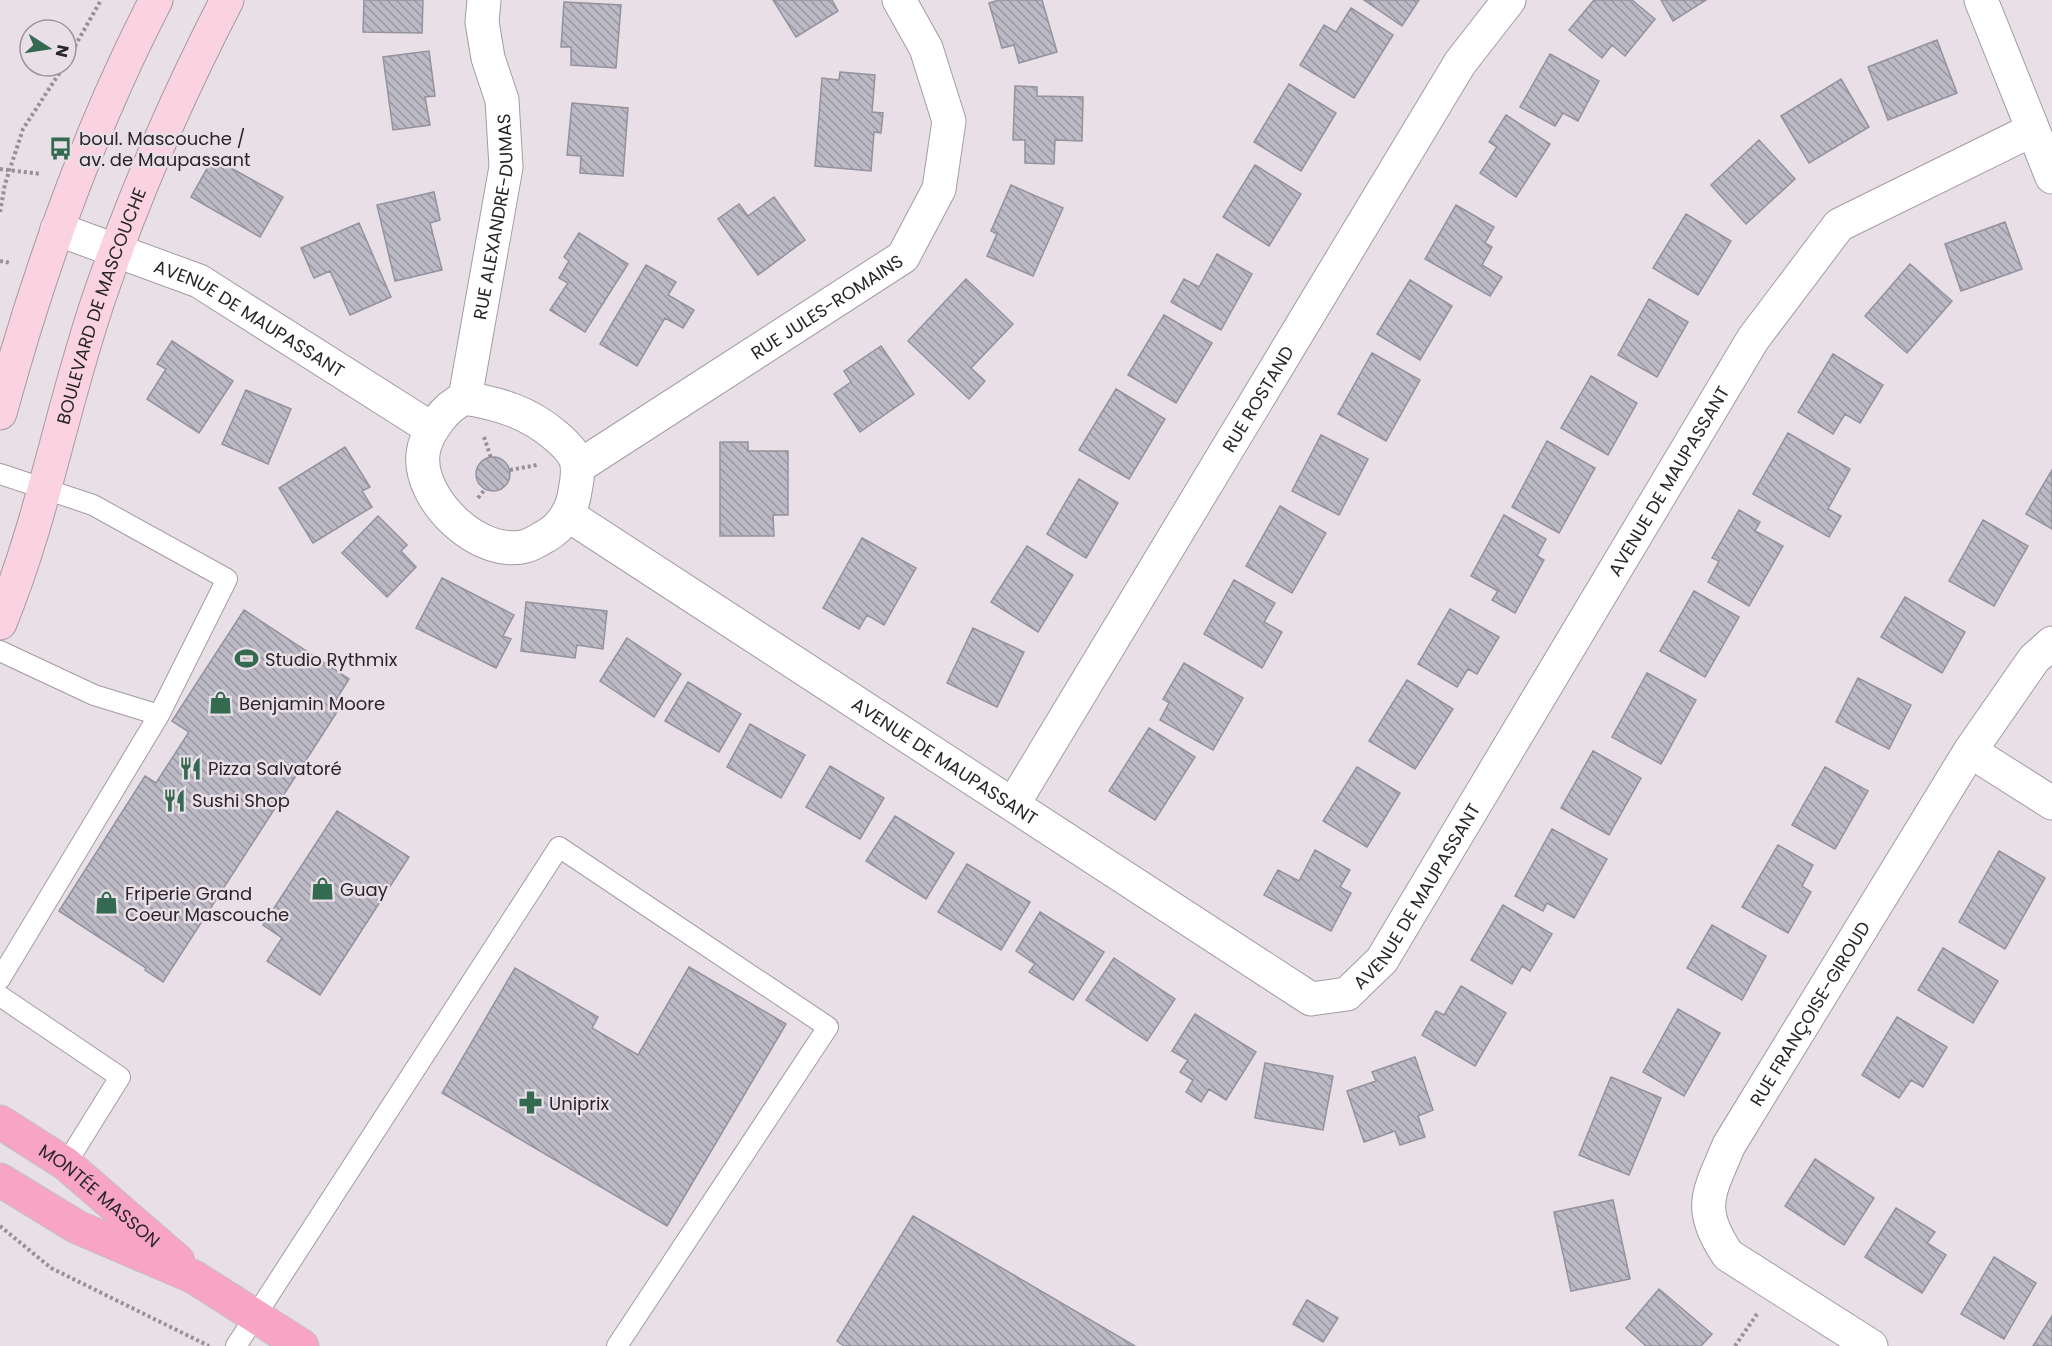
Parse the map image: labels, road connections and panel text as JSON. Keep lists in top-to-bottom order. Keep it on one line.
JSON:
{"streets":{"main road":["MONTÉE MASSON"],"street":["RUE ALEXANDRE-DUMAS","RUE JULES-ROMAINS","BOULEVARD DE MASCOUCHE","AVENUE DE MAUPASSANT","RUE ROSTAND","RUE FRANÇOISE-GIROUD"]},"crossings":[["RUE ALEXANDRE-DUMAS","RUE JULES-ROMAINS"],["RUE ALEXANDRE-DUMAS","AVENUE DE MAUPASSANT"],["RUE JULES-ROMAINS","AVENUE DE MAUPASSANT"],["BOULEVARD DE MASCOUCHE","AVENUE DE MAUPASSANT"],["AVENUE DE MAUPASSANT","RUE ROSTAND"]],"places":{"bus stop":["boul. Mascouche / av. de Maupassant"],"sports":["Studio Rythmix"],"shop":["Benjamin Moore","Guay","Friperie Grand Coeur Mascouche"],"restaurant":["Pizza Salvatoré","Sushi Shop"],"pharmacy":["Uniprix"]},"north":"right"}
